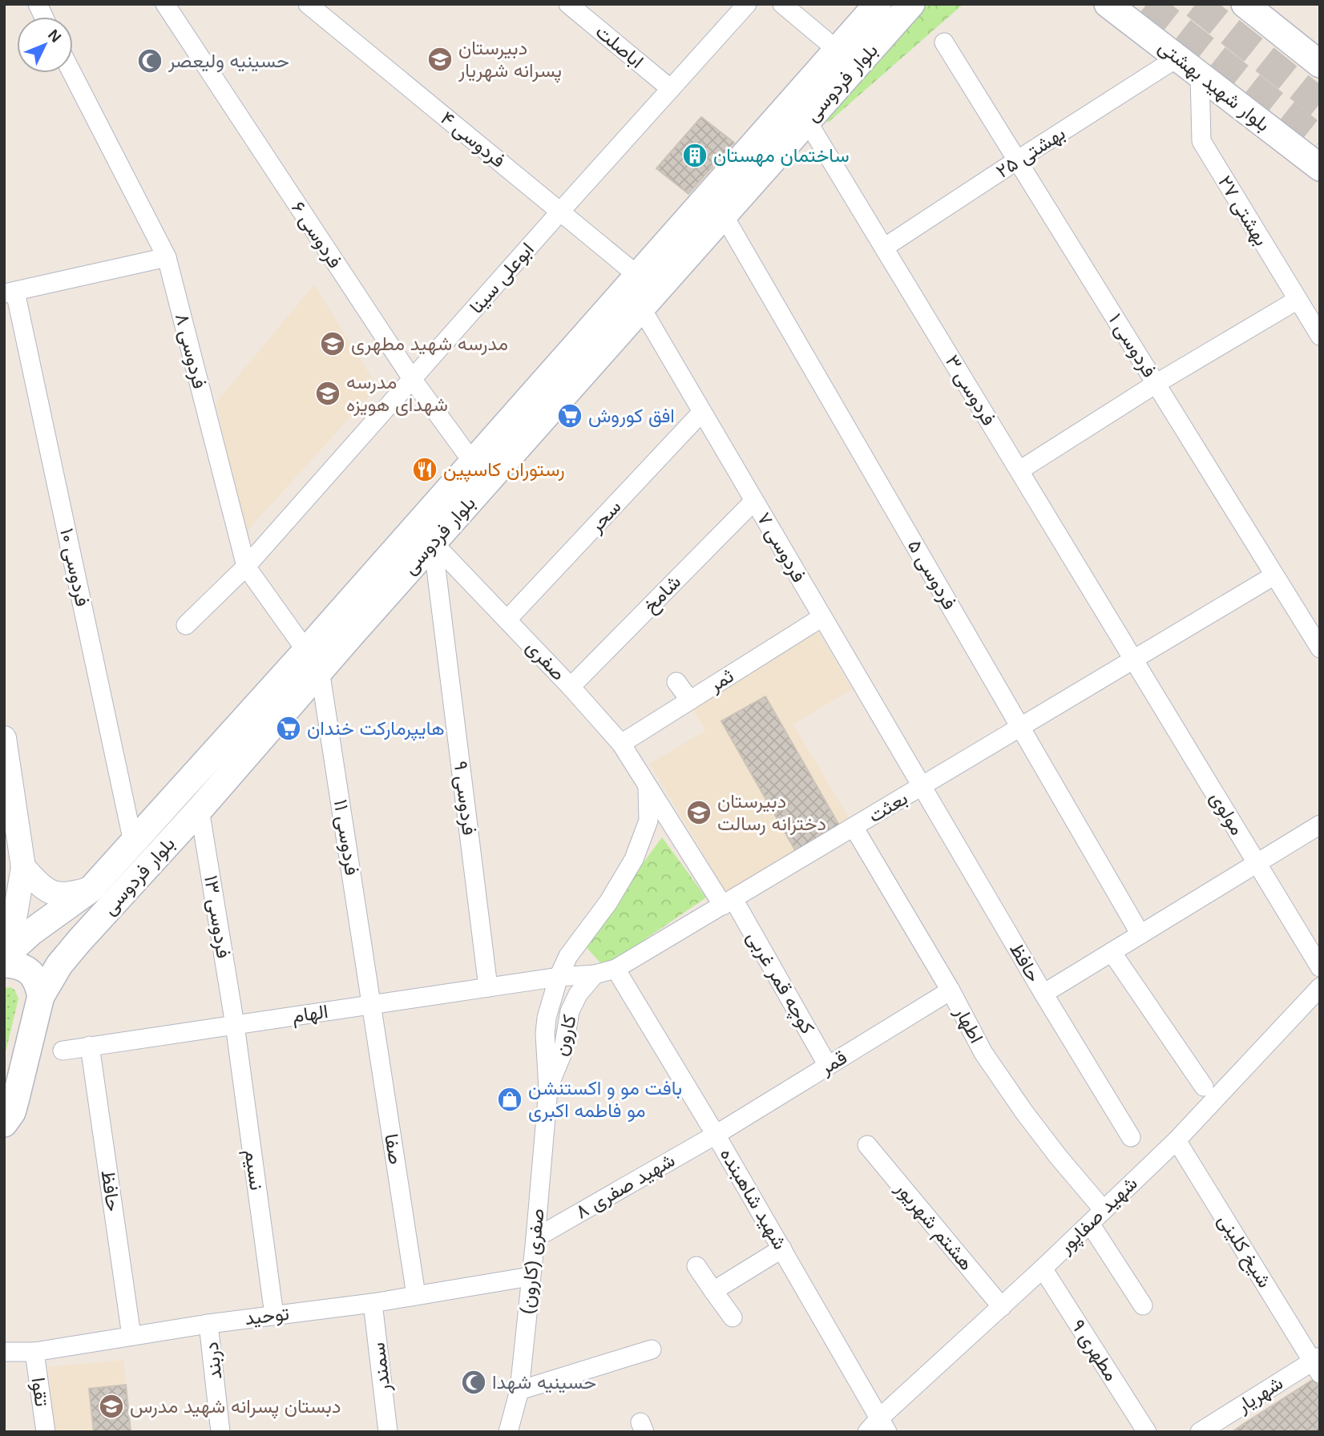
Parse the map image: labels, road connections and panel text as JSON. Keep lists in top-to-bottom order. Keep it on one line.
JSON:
{"streets":{"main road":["بلوار فردوسی","بلوار شهید بهشتی"],"street":["اباصلت","فردوسی ۴","بهشتی ۲۵","بهشتی ۲۷","فردوسی ۶","ابوعلی سینا","فردوسی ۱","فردوسی ۸","فردوسی ۳","سحر","فردوسی ۷","فردوسی ۱۰","فردوسی ۵","شامخ","صفری","ثمر","فردوسی ۹","بعثت","مولوی","فردوسی ۱۱","فردوسی ۱۳","حافظ","کوچه قمر غربی","الهام","اطهار","کارون","قمر","صفا","نسیم","شهید صفری ۸","شهید شاهبنده","شهید صفاپور","هشتم شهریور","شیخ کلینی","صفری (کارون)","توحید","مطهری ۹","دربند","سمندر","تقوا","شهریار"]},"crossings":[["اباصلت","ابوعلی سینا"],["بلوار فردوسی","فردوسی ۴"],["بلوار فردوسی","فردوسی ۶"],["بلوار فردوسی","فردوسی ۸"],["بلوار فردوسی","فردوسی ۳"],["بلوار فردوسی","فردوسی ۷"],["بلوار فردوسی","فردوسی ۱۰"],["بلوار فردوسی","فردوسی ۵"],["بلوار فردوسی","صفری"],["بلوار فردوسی","فردوسی ۹"],["بلوار فردوسی","فردوسی ۱۱"],["بلوار فردوسی","فردوسی ۱۳"],["بلوار شهید بهشتی","بهشتی ۲۵"],["بلوار شهید بهشتی","بهشتی ۲۷"],["فردوسی ۴","ابوعلی سینا"],["بهشتی ۲۵","فردوسی ۱"],["بهشتی ۲۵","فردوسی ۳"],["فردوسی ۶","ابوعلی سینا"],["ابوعلی سینا","فردوسی ۸"],["فردوسی ۱","بعثت"],["فردوسی ۸","فردوسی ۱۱"],["فردوسی ۳","بعثت"],["فردوسی ۳","مولوی"],["سحر","فردوسی ۷"],["سحر","صفری"],["فردوسی ۷","شامخ"],["فردوسی ۷","ثمر"],["فردوسی ۷","بعثت"],["فردوسی ۷","حافظ"],["فردوسی ۵","بعثت"],["شامخ","صفری"],["صفری","ثمر"],["صفری","فردوسی ۹"],["صفری","کوچه قمر غربی"],["صفری","کارون"],["فردوسی ۹","الهام"],["بعثت","مولوی"],["بعثت","حافظ"],["بعثت","کوچه قمر غربی"],["بعثت","الهام"],["بعثت","اطهار"],["بعثت","کارون"],["بعثت","شهید شاهبنده"],["فردوسی ۱۱","الهام"],["فردوسی ۱۱","صفا"],["فردوسی ۱۳","الهام"],["فردوسی ۱۳","نسیم"],["حافظ","الهام"],["حافظ","توحید"],["کوچه قمر غربی","قمر"],["الهام","کارون"],["الهام","صفا"],["الهام","نسیم"],["اطهار","قمر"],["اطهار","شهید صفاپور"],["کارون","صفری (کارون)"],["قمر","شهید صفری ۸"],["قمر","شهید شاهبنده"],["صفا","توحید"],["نسیم","توحید"],["شهید صفری ۸","شهید شاهبنده"],["شهید صفری ۸","صفری (کارون)"],["شهید شاهبنده","شهید صفاپور"],["شهید صفاپور","هشتم شهریور"],["شهید صفاپور","شیخ کلینی"],["شهید صفاپور","مطهری ۹"],["شیخ کلینی","شهریار"],["صفری (کارون)","توحید"],["توحید","دربند"],["توحید","سمندر"],["توحید","تقوا"]],"places":{"school or university":["دبیرستان پسرانه شهریار","مدرسه شهید مطهری","مدرسه شهدای هویزه","دبیرستان دخترانه رسالت","دبستان پسرانه شهید مدرس"],"mosque":["حسینیه ولیعصر","حسینیه شهدا"],"building":["ساختمان مهستان"],"supermarket":["افق کوروش","هایپرمارکت خندان"],"restaurant":["رستوران کاسپین"],"shop":["بافت مو و اکستنشن مو فاطمه اکبری"]},"north":"top right"}
